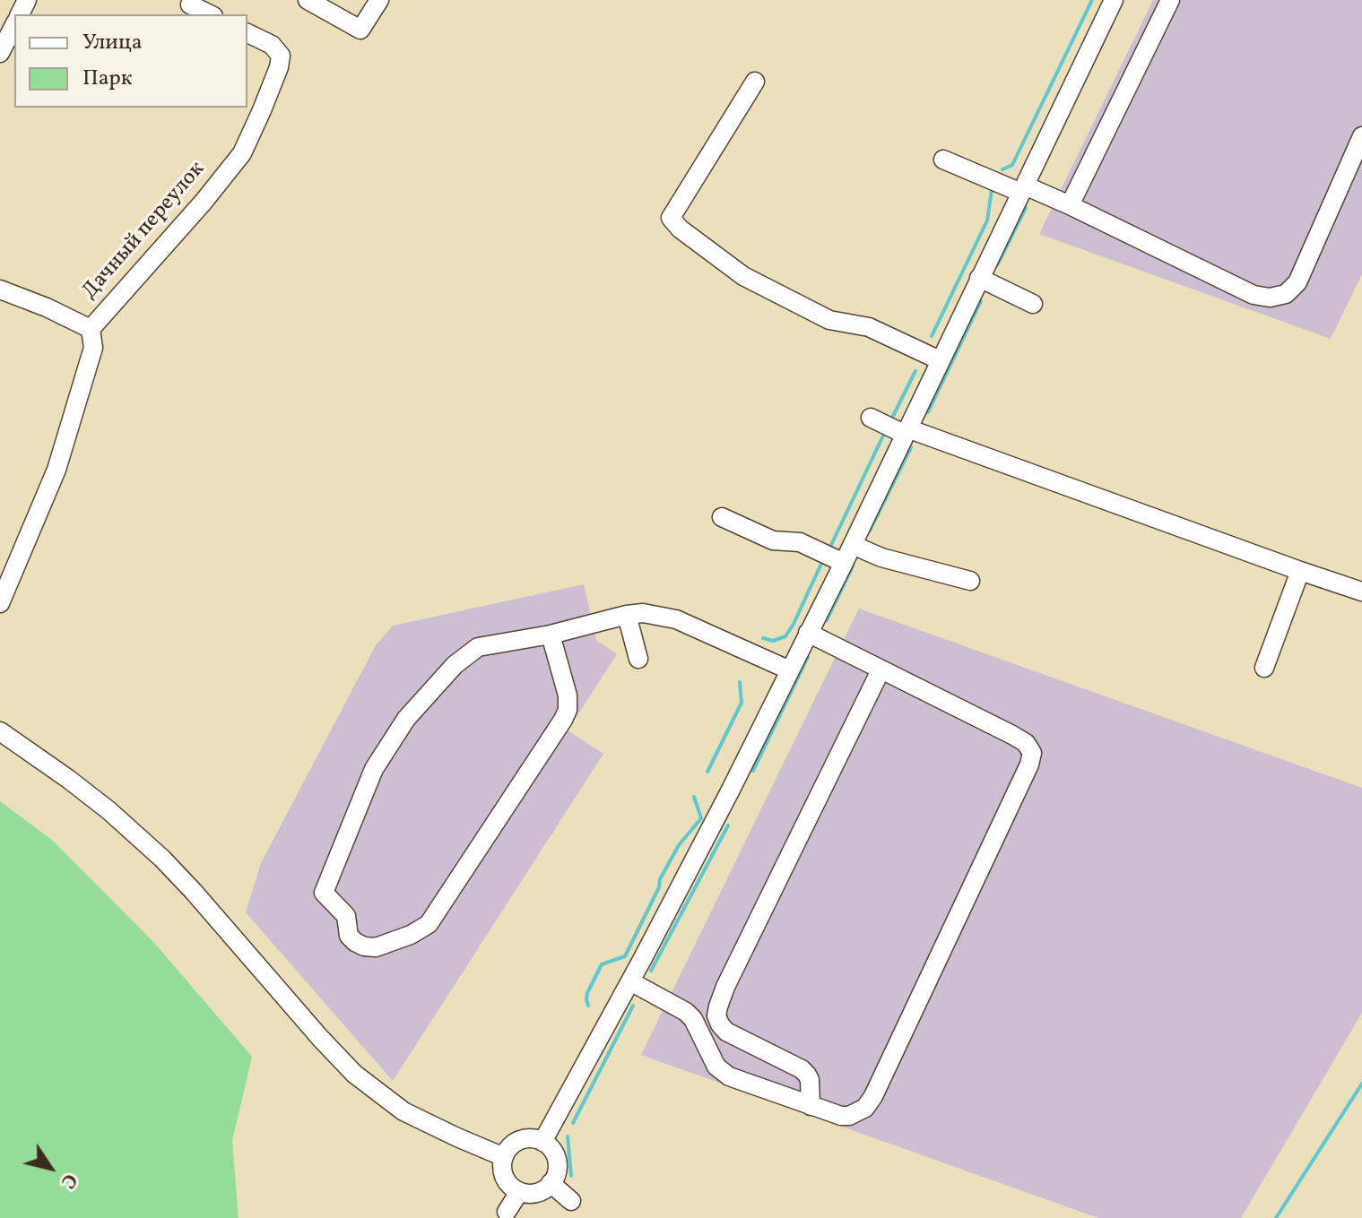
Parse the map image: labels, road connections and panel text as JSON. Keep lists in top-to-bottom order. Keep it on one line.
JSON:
{"streets":{"street":["Дачный переулок"]},"legend":["Улица","Парк"],"north":"bottom right"}
